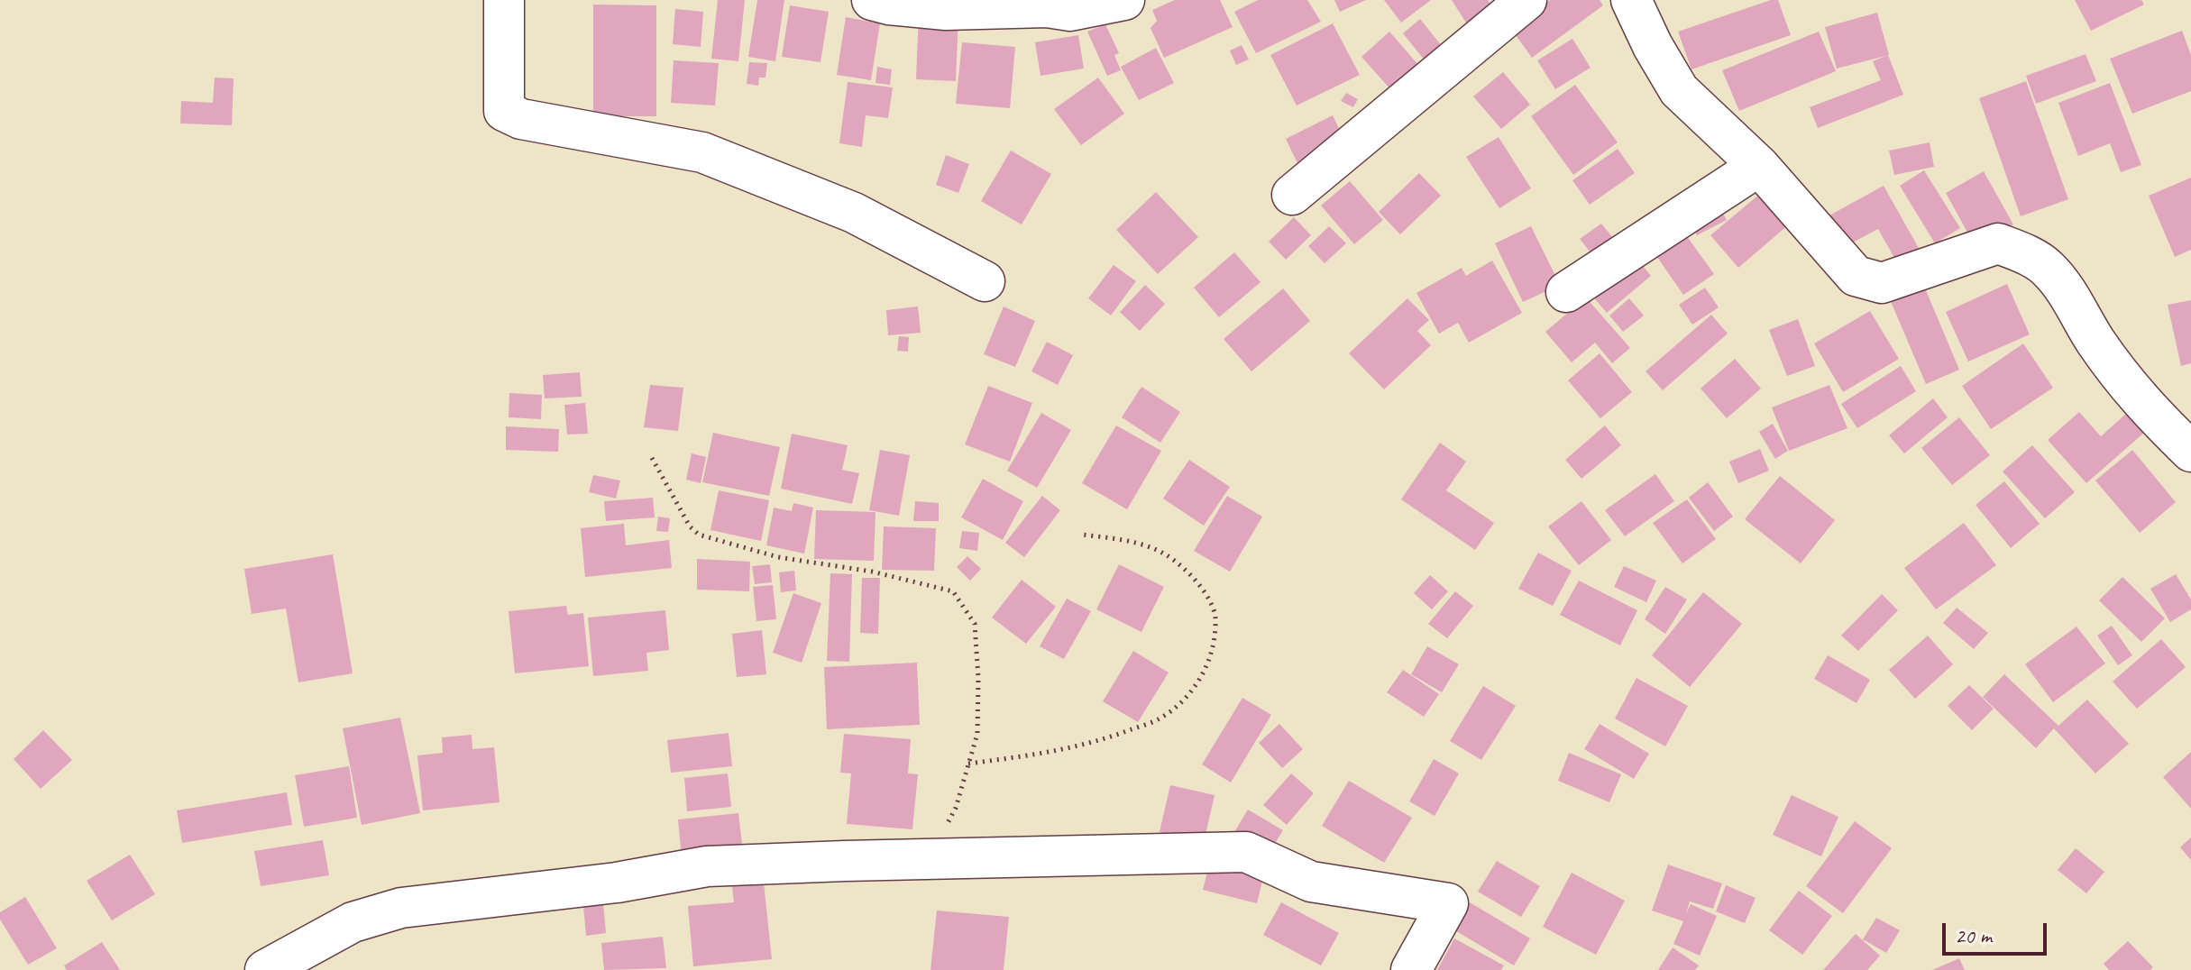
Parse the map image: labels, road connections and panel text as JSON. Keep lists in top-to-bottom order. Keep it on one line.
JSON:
{"scale_bar":"20 m"}
